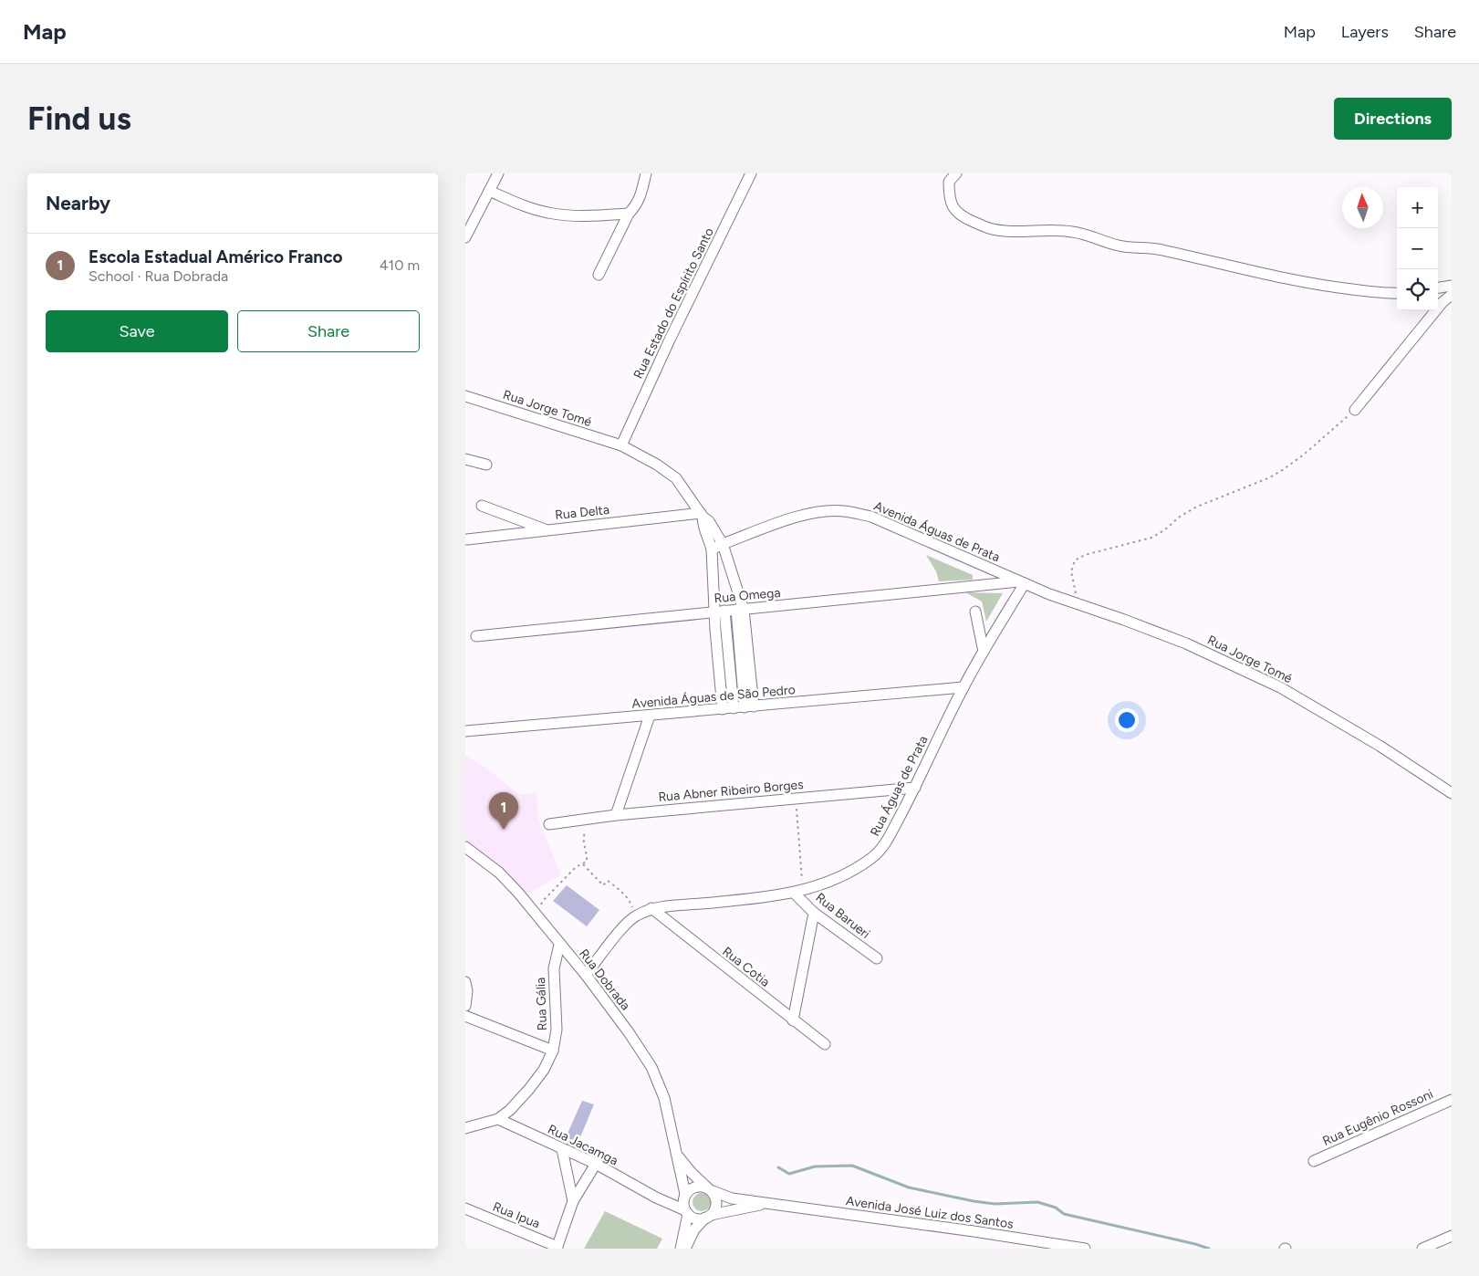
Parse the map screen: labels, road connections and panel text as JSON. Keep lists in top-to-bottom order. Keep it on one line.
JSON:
{"streets":{"street":["Rua Estado do Espírito Santo","Rua Jorge Tomé","Rua Delta","Avenida Águas de Prata","Rua Omega","Avenida Águas de São Pedro","Rua Águas de Prata","Rua Abner Ribeiro Borges","Rua Barueri","Rua Cotia","Rua Dobrada","Rua Gália","Rua Eugênio Rossoni","Rua Jacamga","Avenida José Luiz dos Santos","Rua Ipua"]},"crossings":[["Rua Estado do Espírito Santo","Rua Jorge Tomé"],["Rua Jorge Tomé","Avenida Águas de Prata"],["Rua Jorge Tomé","Rua Omega"],["Rua Jorge Tomé","Rua Águas de Prata"],["Avenida Águas de Prata","Rua Omega"],["Avenida Águas de Prata","Rua Águas de Prata"],["Rua Omega","Rua Águas de Prata"],["Avenida Águas de São Pedro","Rua Águas de Prata"],["Rua Águas de Prata","Rua Abner Ribeiro Borges"],["Rua Águas de Prata","Rua Barueri"],["Rua Águas de Prata","Rua Cotia"],["Rua Águas de Prata","Rua Dobrada"],["Rua Dobrada","Rua Gália"],["Rua Dobrada","Rua Jacamga"],["Rua Dobrada","Avenida José Luiz dos Santos"],["Rua Gália","Rua Jacamga"],["Rua Jacamga","Avenida José Luiz dos Santos"]],"north":"top","page":{"header":"Map","nav":["Map","Layers","Share"],"buttons":["Directions",["Save","Share"]],"title":"Find us","heading":"Nearby","map_buttons":["+","−"],"list":[{"mark":"1","name":"Escola Estadual Américo Franco","note":"School · Rua Dobrada","value":"410 m"}],"pins":"1"}}
